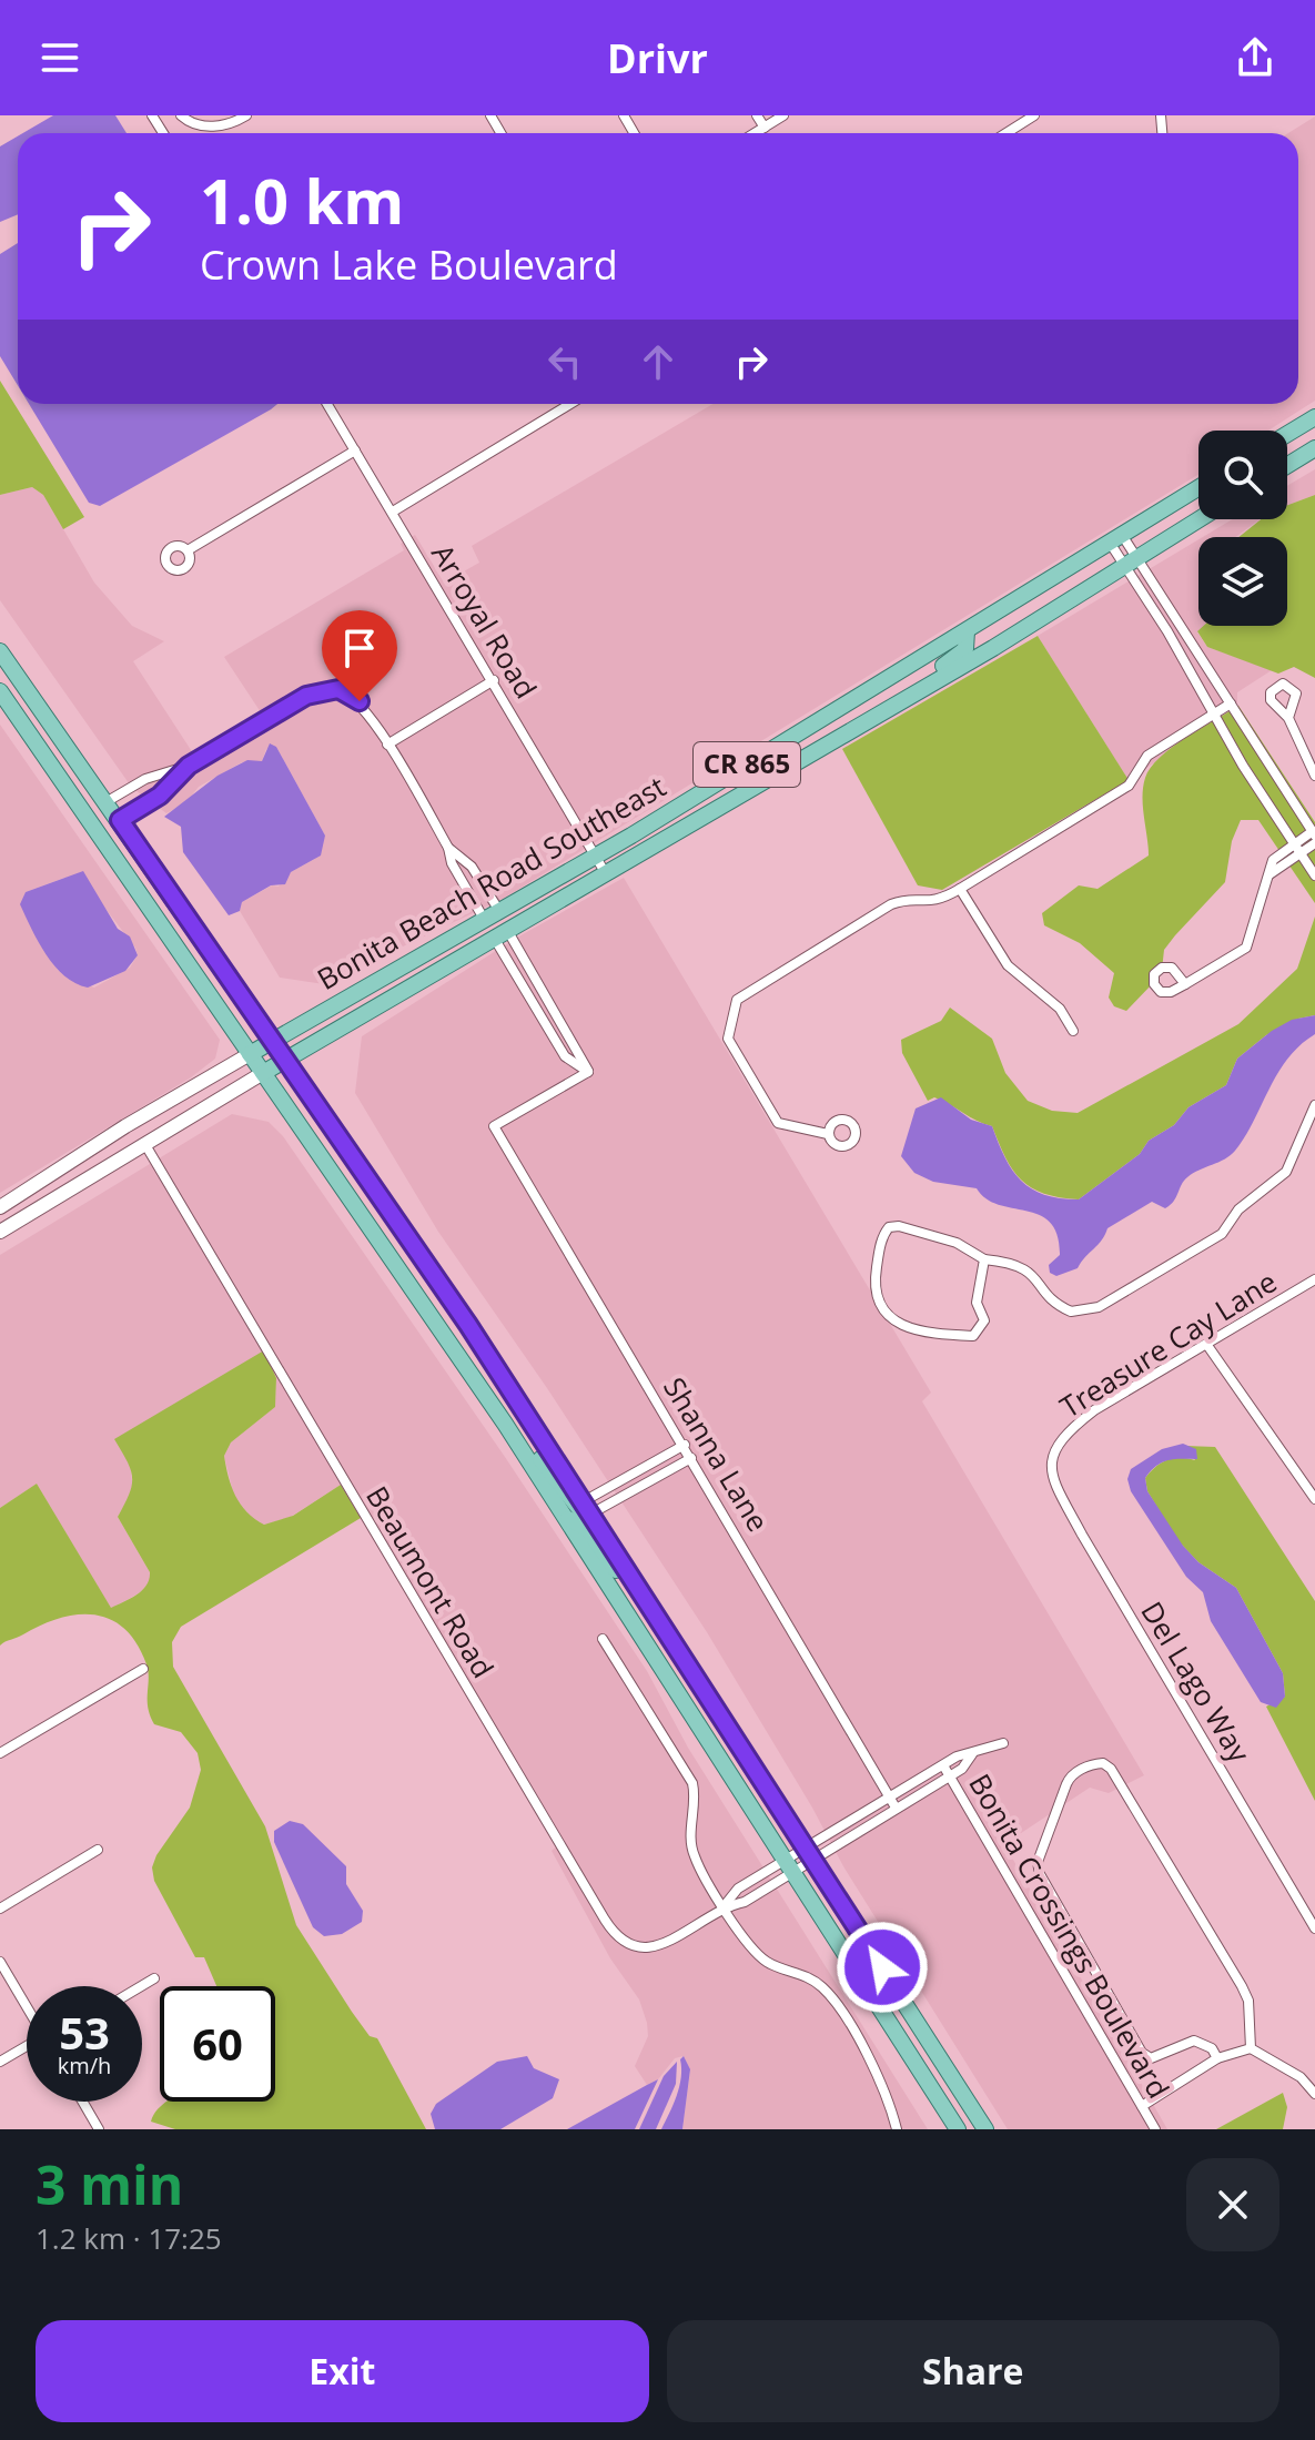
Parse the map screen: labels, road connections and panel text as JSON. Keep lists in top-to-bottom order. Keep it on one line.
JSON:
{"streets":{"main road":["CR 865","Bonita Beach Road Southeast"],"street":["Arroyal Road","Treasure Cay Lane","Shanna Lane","Beaumont Road","Del Lago Way","Bonita Crossings Boulevard"]},"crossings":[["Arroyal Road","Bonita Beach Road Southeast"],["CR 865","Bonita Beach Road Southeast"],["CR 865","Beaumont Road"],["Treasure Cay Lane","Del Lago Way"],["Shanna Lane","Beaumont Road"],["Beaumont Road","Bonita Crossings Boulevard"]],"page":{"header":"Drivr","turn":["1.0 km","Crown Lake Boulevard"],"speed":"53 km/h","limit":"60","heading":["3 min","1.2 km · 17:25"],"buttons":["Exit","Share"]}}
